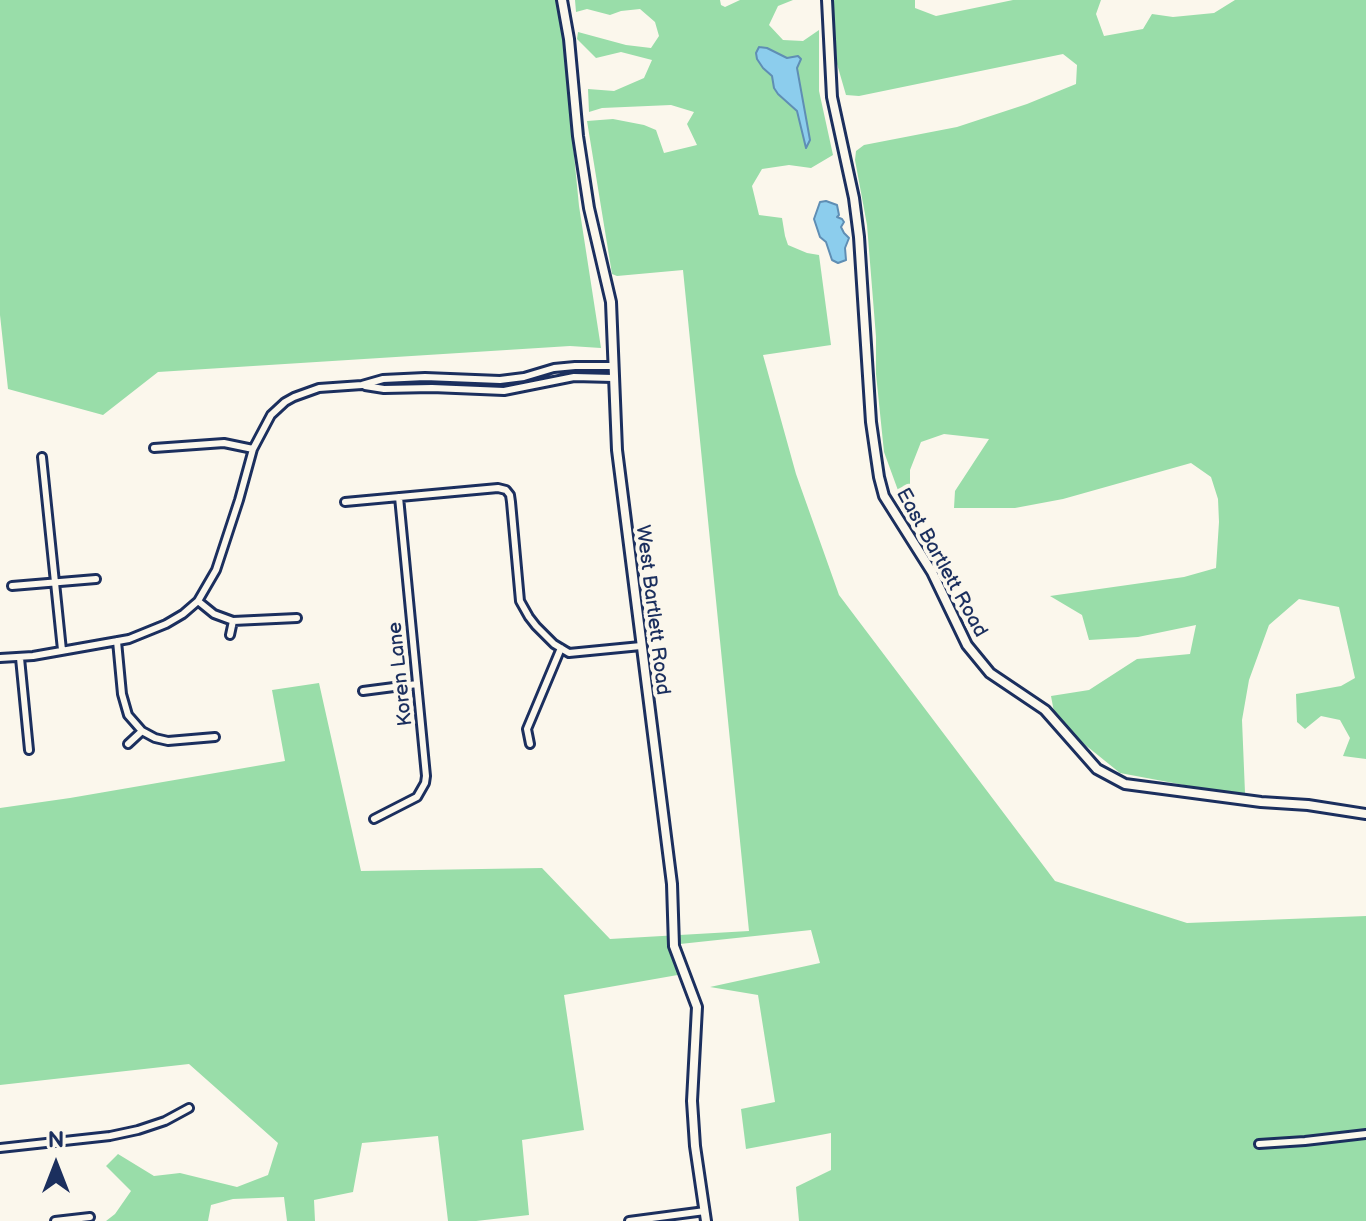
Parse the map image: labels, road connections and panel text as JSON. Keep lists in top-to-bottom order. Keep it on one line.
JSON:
{"streets":{"street":["East Bartlett Road","West Bartlett Road","Koren Lane"]},"north":"top"}
